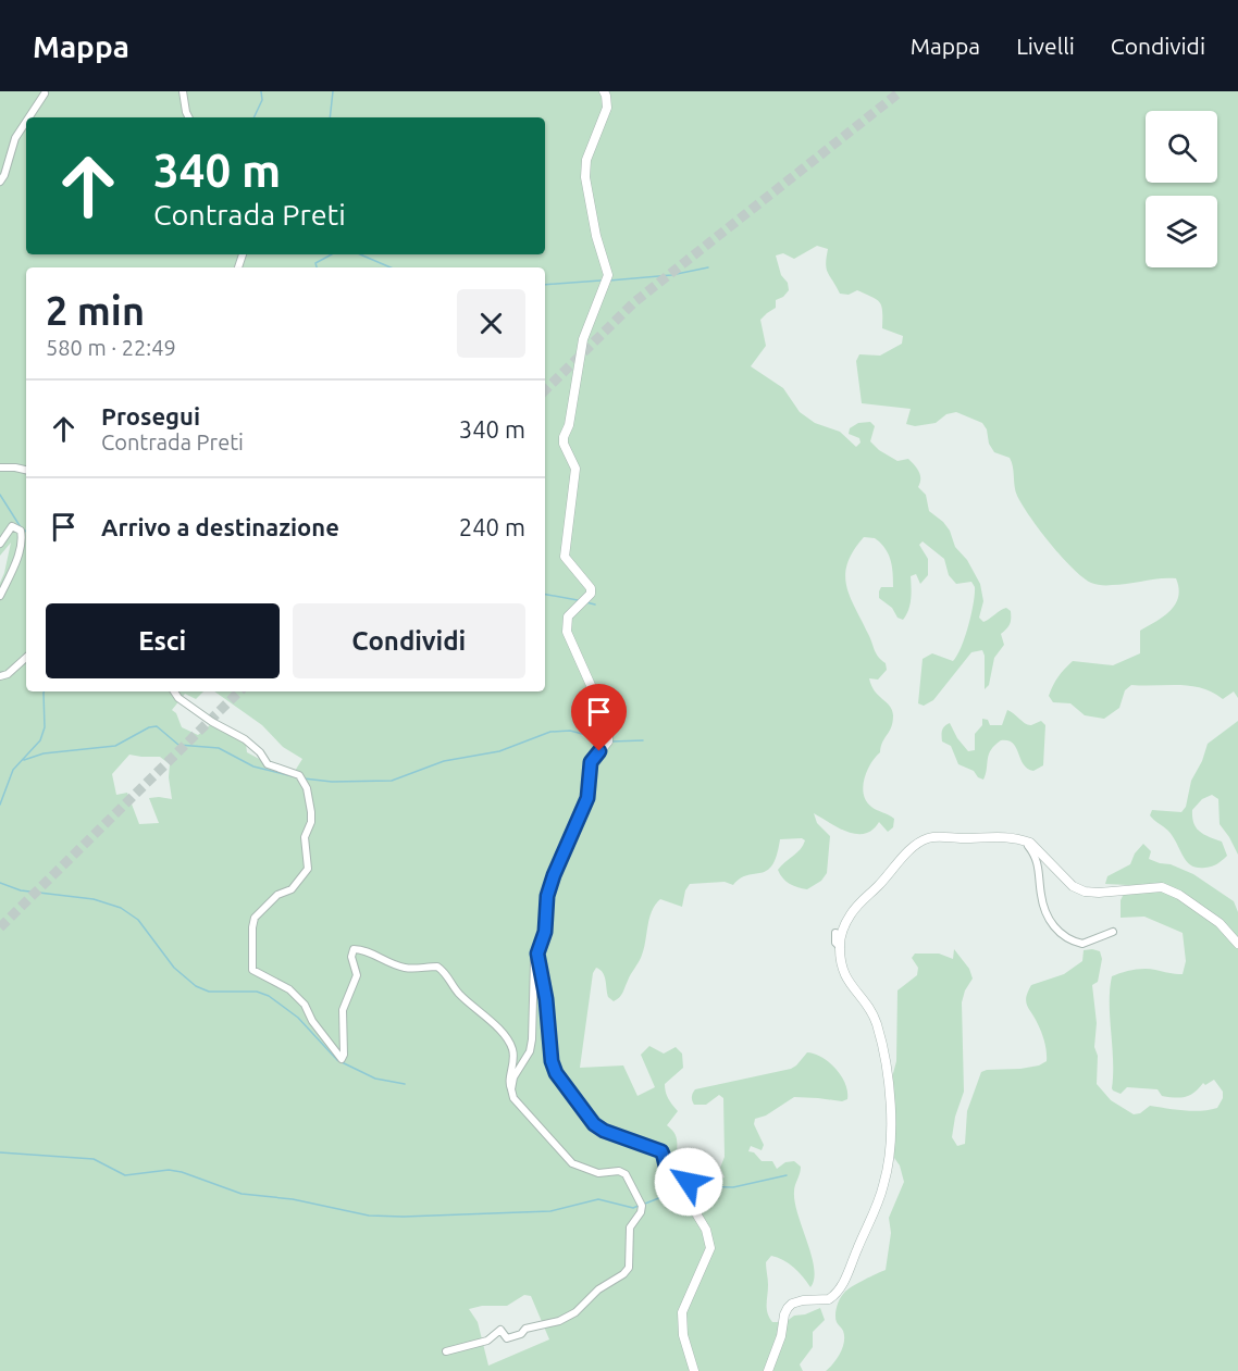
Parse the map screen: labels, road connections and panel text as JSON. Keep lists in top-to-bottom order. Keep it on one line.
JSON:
{"page":{"header":"Mappa","nav":["Mappa","Livelli","Condividi"],"turn":["340 m","Contrada Preti"],"heading":["2 min","580 m · 22:49"],"list":[{"name":"Prosegui","note":"Contrada Preti","value":"340 m"},{"name":"Arrivo a destinazione","value":"240 m"}],"buttons":["Esci","Condividi"]}}
